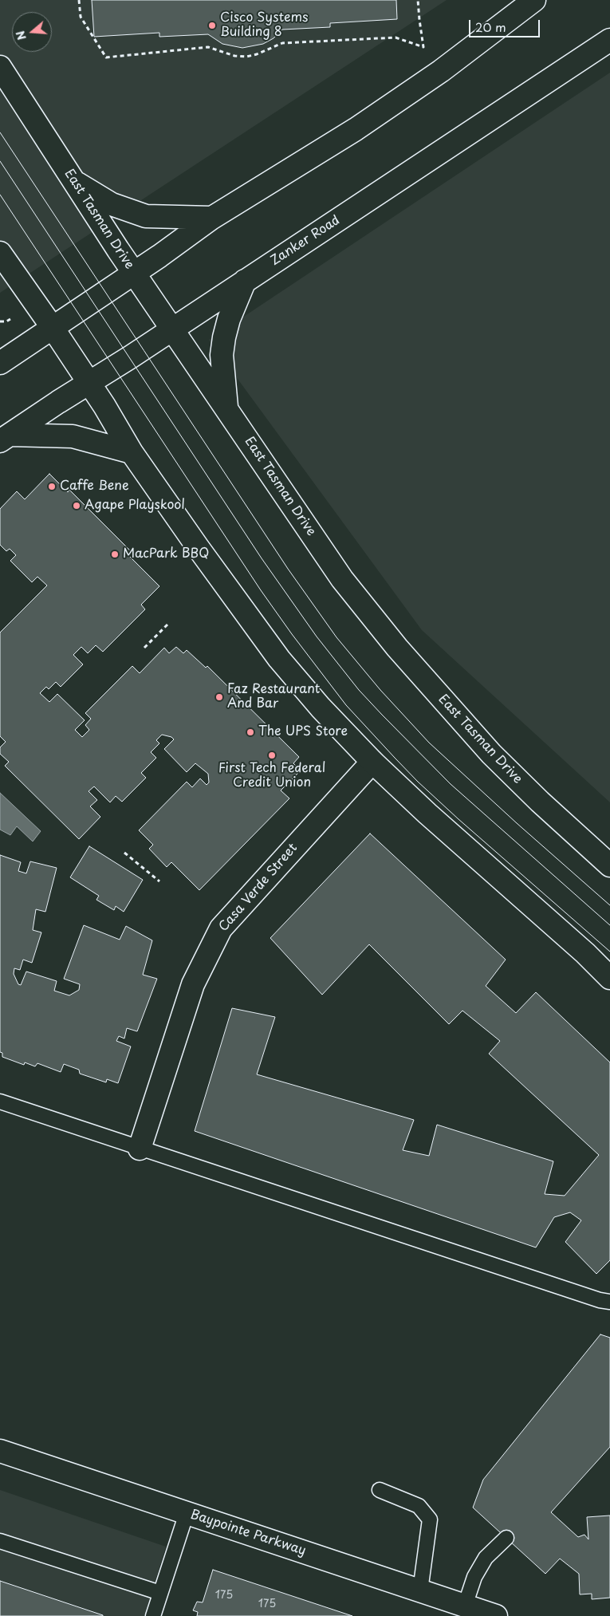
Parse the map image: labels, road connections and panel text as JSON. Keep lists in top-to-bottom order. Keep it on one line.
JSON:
{"streets":{"main road":["East Tasman Drive","Zanker Road","Casa Verde Street","Baypointe Parkway"]},"crossings":[["East Tasman Drive","Zanker Road"]],"places":["Cisco Systems Building 8","Caffe Bene","Agape Playskool","MacPark BBQ","Faz Restaurant And Bar","The UPS Store","First Tech Federal Credit Union"],"house_numbers":["175","175"],"scale_bar":"20 m","north":"left"}
